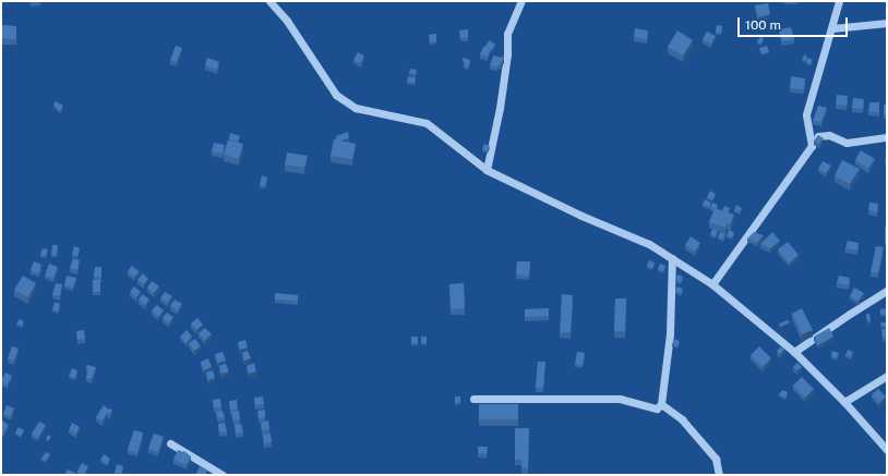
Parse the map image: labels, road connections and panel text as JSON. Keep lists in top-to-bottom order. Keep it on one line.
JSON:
{"scale_bar":"100 m"}
